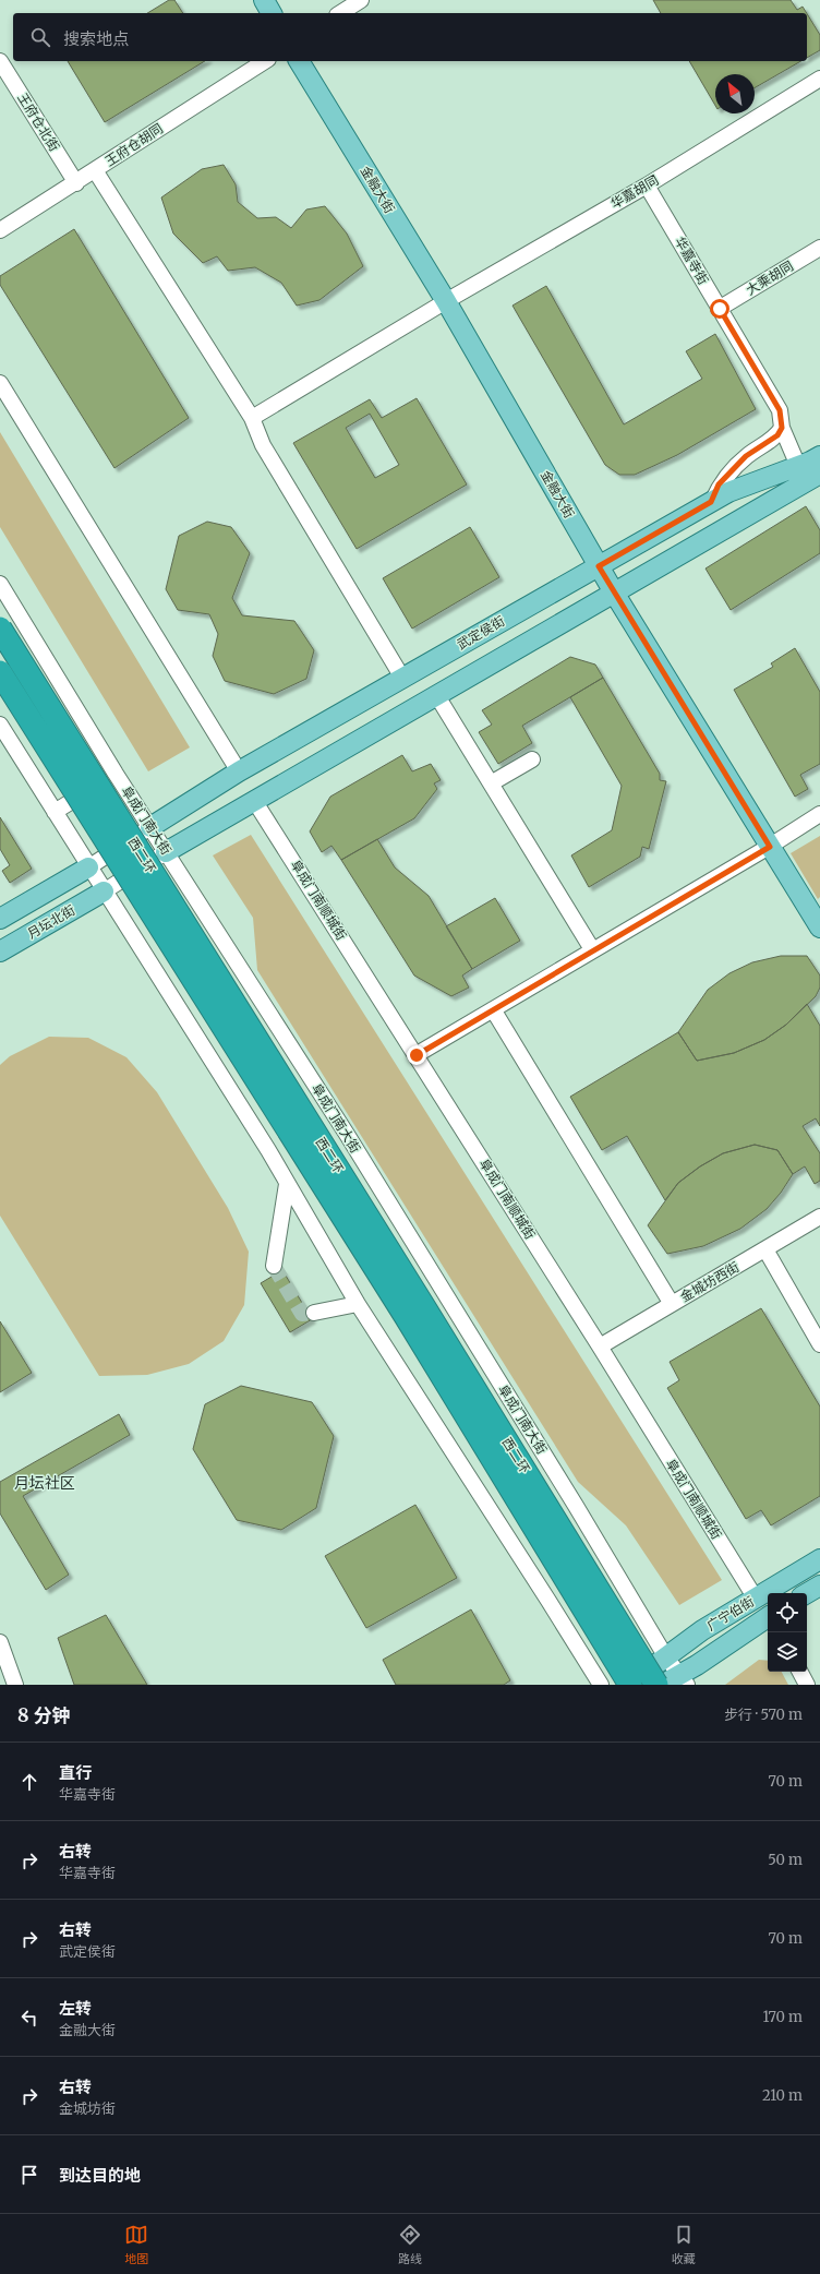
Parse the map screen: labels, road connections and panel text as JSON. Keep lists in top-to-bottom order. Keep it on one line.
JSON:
{"streets":{"highway":["西二环"],"main road":["金融大街","武定侯街","月坛北街","广宁伯街"],"street":["王府仓北街","王府仓胡同","华嘉胡同","华嘉寺街","大乘胡同","阜成门南大街","阜成门南顺城街","金城坊西街"]},"crossings":[["王府仓北街","王府仓胡同"],["金融大街","华嘉胡同"],["金融大街","武定侯街"],["华嘉胡同","华嘉寺街"],["华嘉寺街","大乘胡同"],["华嘉寺街","武定侯街"],["武定侯街","阜成门南大街"],["阜成门南大街","广宁伯街"],["西二环","广宁伯街"],["阜成门南顺城街","金城坊西街"],["阜成门南顺城街","广宁伯街"]],"districts":["月坛社区"],"north":"top left","page":{"search":"搜索地点","heading":["8 分钟","步行 · 570 m"],"list":[["直行","华嘉寺街","70 m"],["右转","华嘉寺街","50 m"],["右转","武定侯街","70 m"],["左转","金融大街","170 m"],["右转","金城坊街","210 m"],"到达目的地"],"nav":["地图","路线","收藏"]}}
